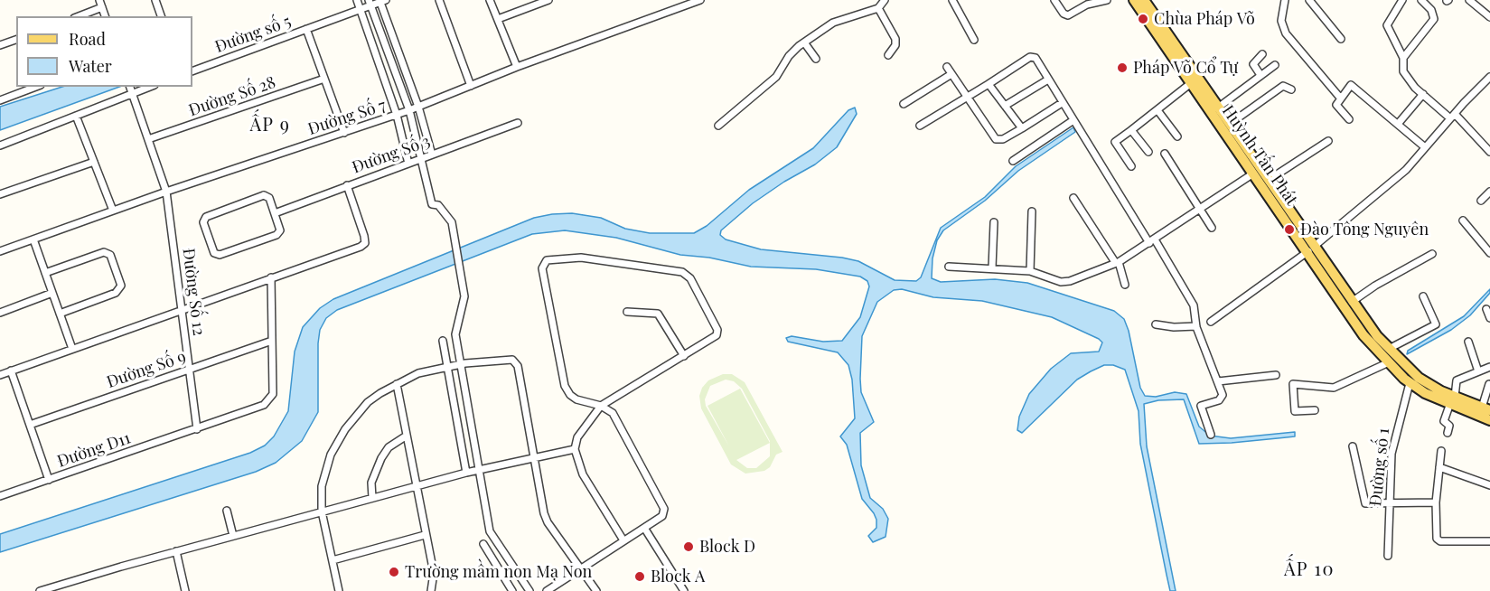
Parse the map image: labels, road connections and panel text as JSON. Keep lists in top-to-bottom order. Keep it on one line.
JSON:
{"streets":{"main road":["Huỳnh Tấn Phát"],"street":["Đường số 5","Đường Số 28","Đường Số 7","Đường Số 3","Đường Số 12","Đường Số 9","Đường D11","Đường số 1"]},"crossings":[["Đường Số 28","Đường Số 12"],["Đường Số 7","Đường Số 12"],["Huỳnh Tấn Phát","Đường số 1"],["Đường Số 12","Đường Số 9"],["Đường Số 12","Đường D11"],["Đường Số 9","Đường D11"]],"districts":["ẤP 9","ẤP 10"],"places":["Chùa Pháp Võ","Pháp Võ Cổ Tự","Đào Tông Nguyên","Block D","Trường mầm non Mạ Non","Block A"],"legend":["Road","Water"]}
